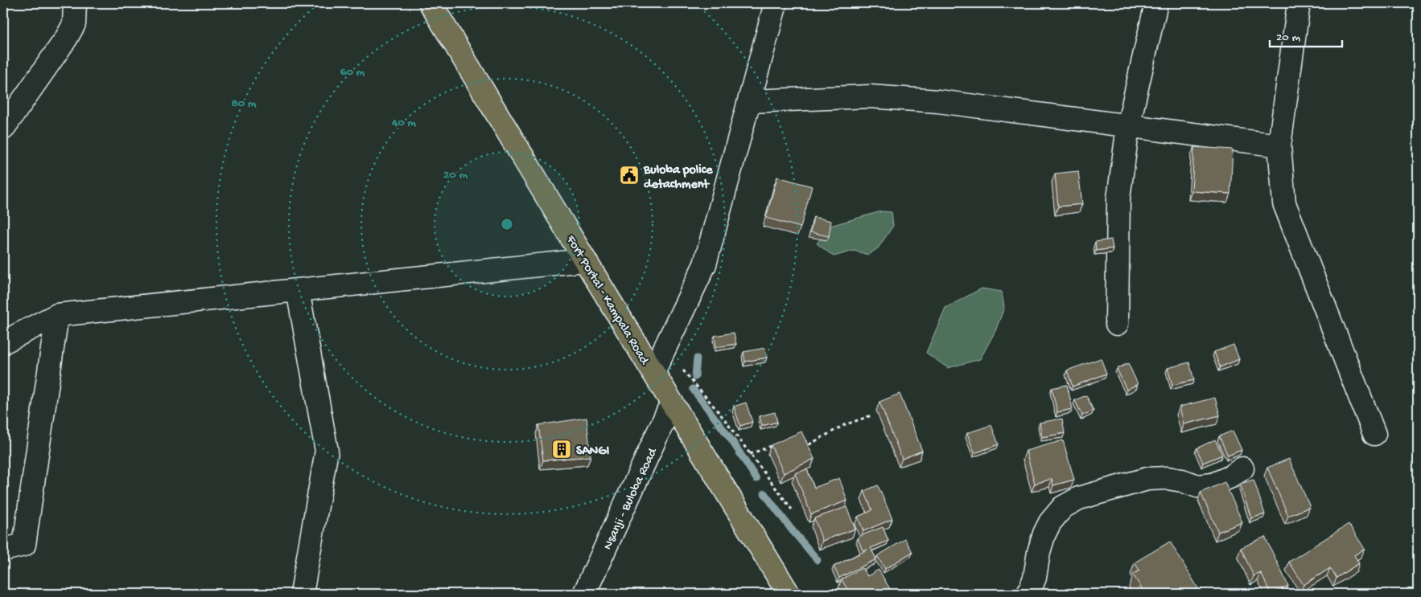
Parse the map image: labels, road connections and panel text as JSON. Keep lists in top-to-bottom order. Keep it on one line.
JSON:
{"streets":{"main road":["Fort Portal - Kampala Road"],"street":["Nsanji - Buloba Road"]},"crossings":[["Fort Portal - Kampala Road","Nsanji - Buloba Road"]],"places":{"public building":["Buloba police detachment"],"building":["SANGI"]},"scale_bar":"20 m","rings":["60 m","80 m","40 m","20 m"]}
